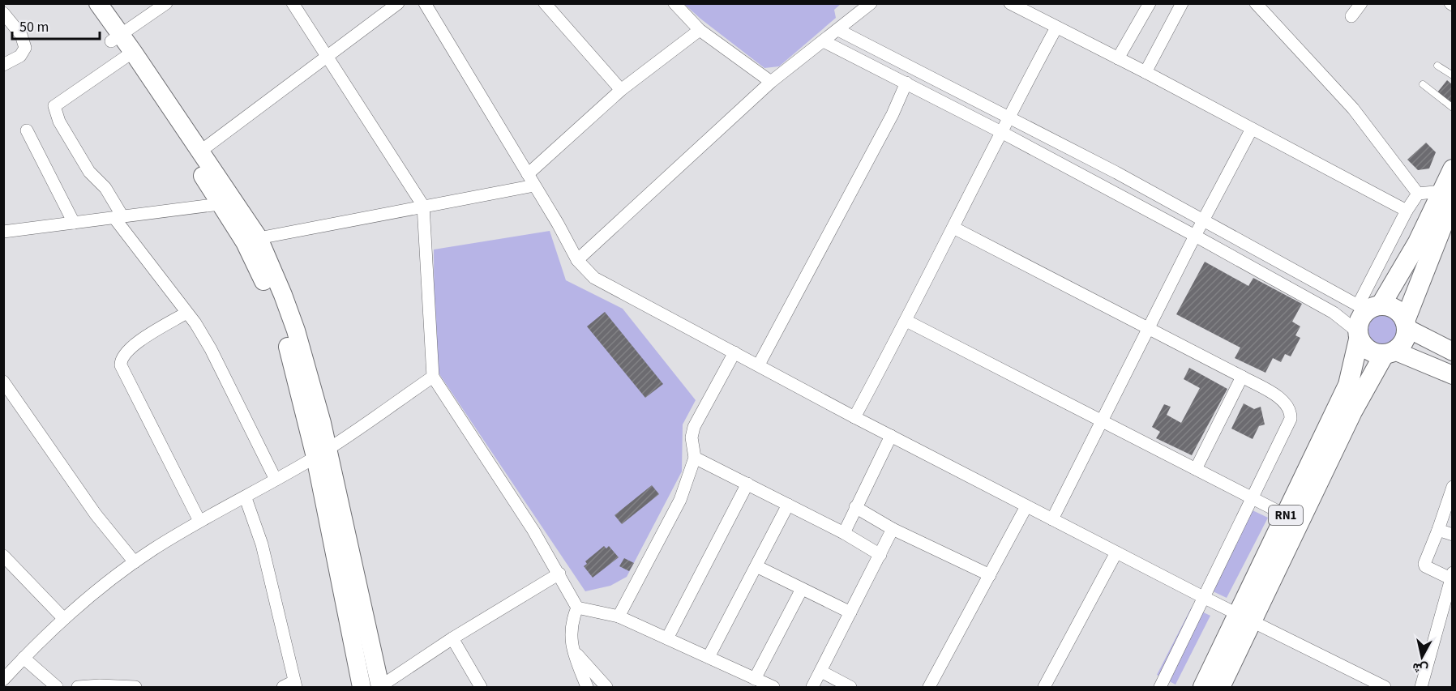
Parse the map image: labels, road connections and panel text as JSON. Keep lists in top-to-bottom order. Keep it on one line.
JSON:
{"streets":{"main road":["RN1"]},"scale_bar":"50 m","north":"bottom"}
